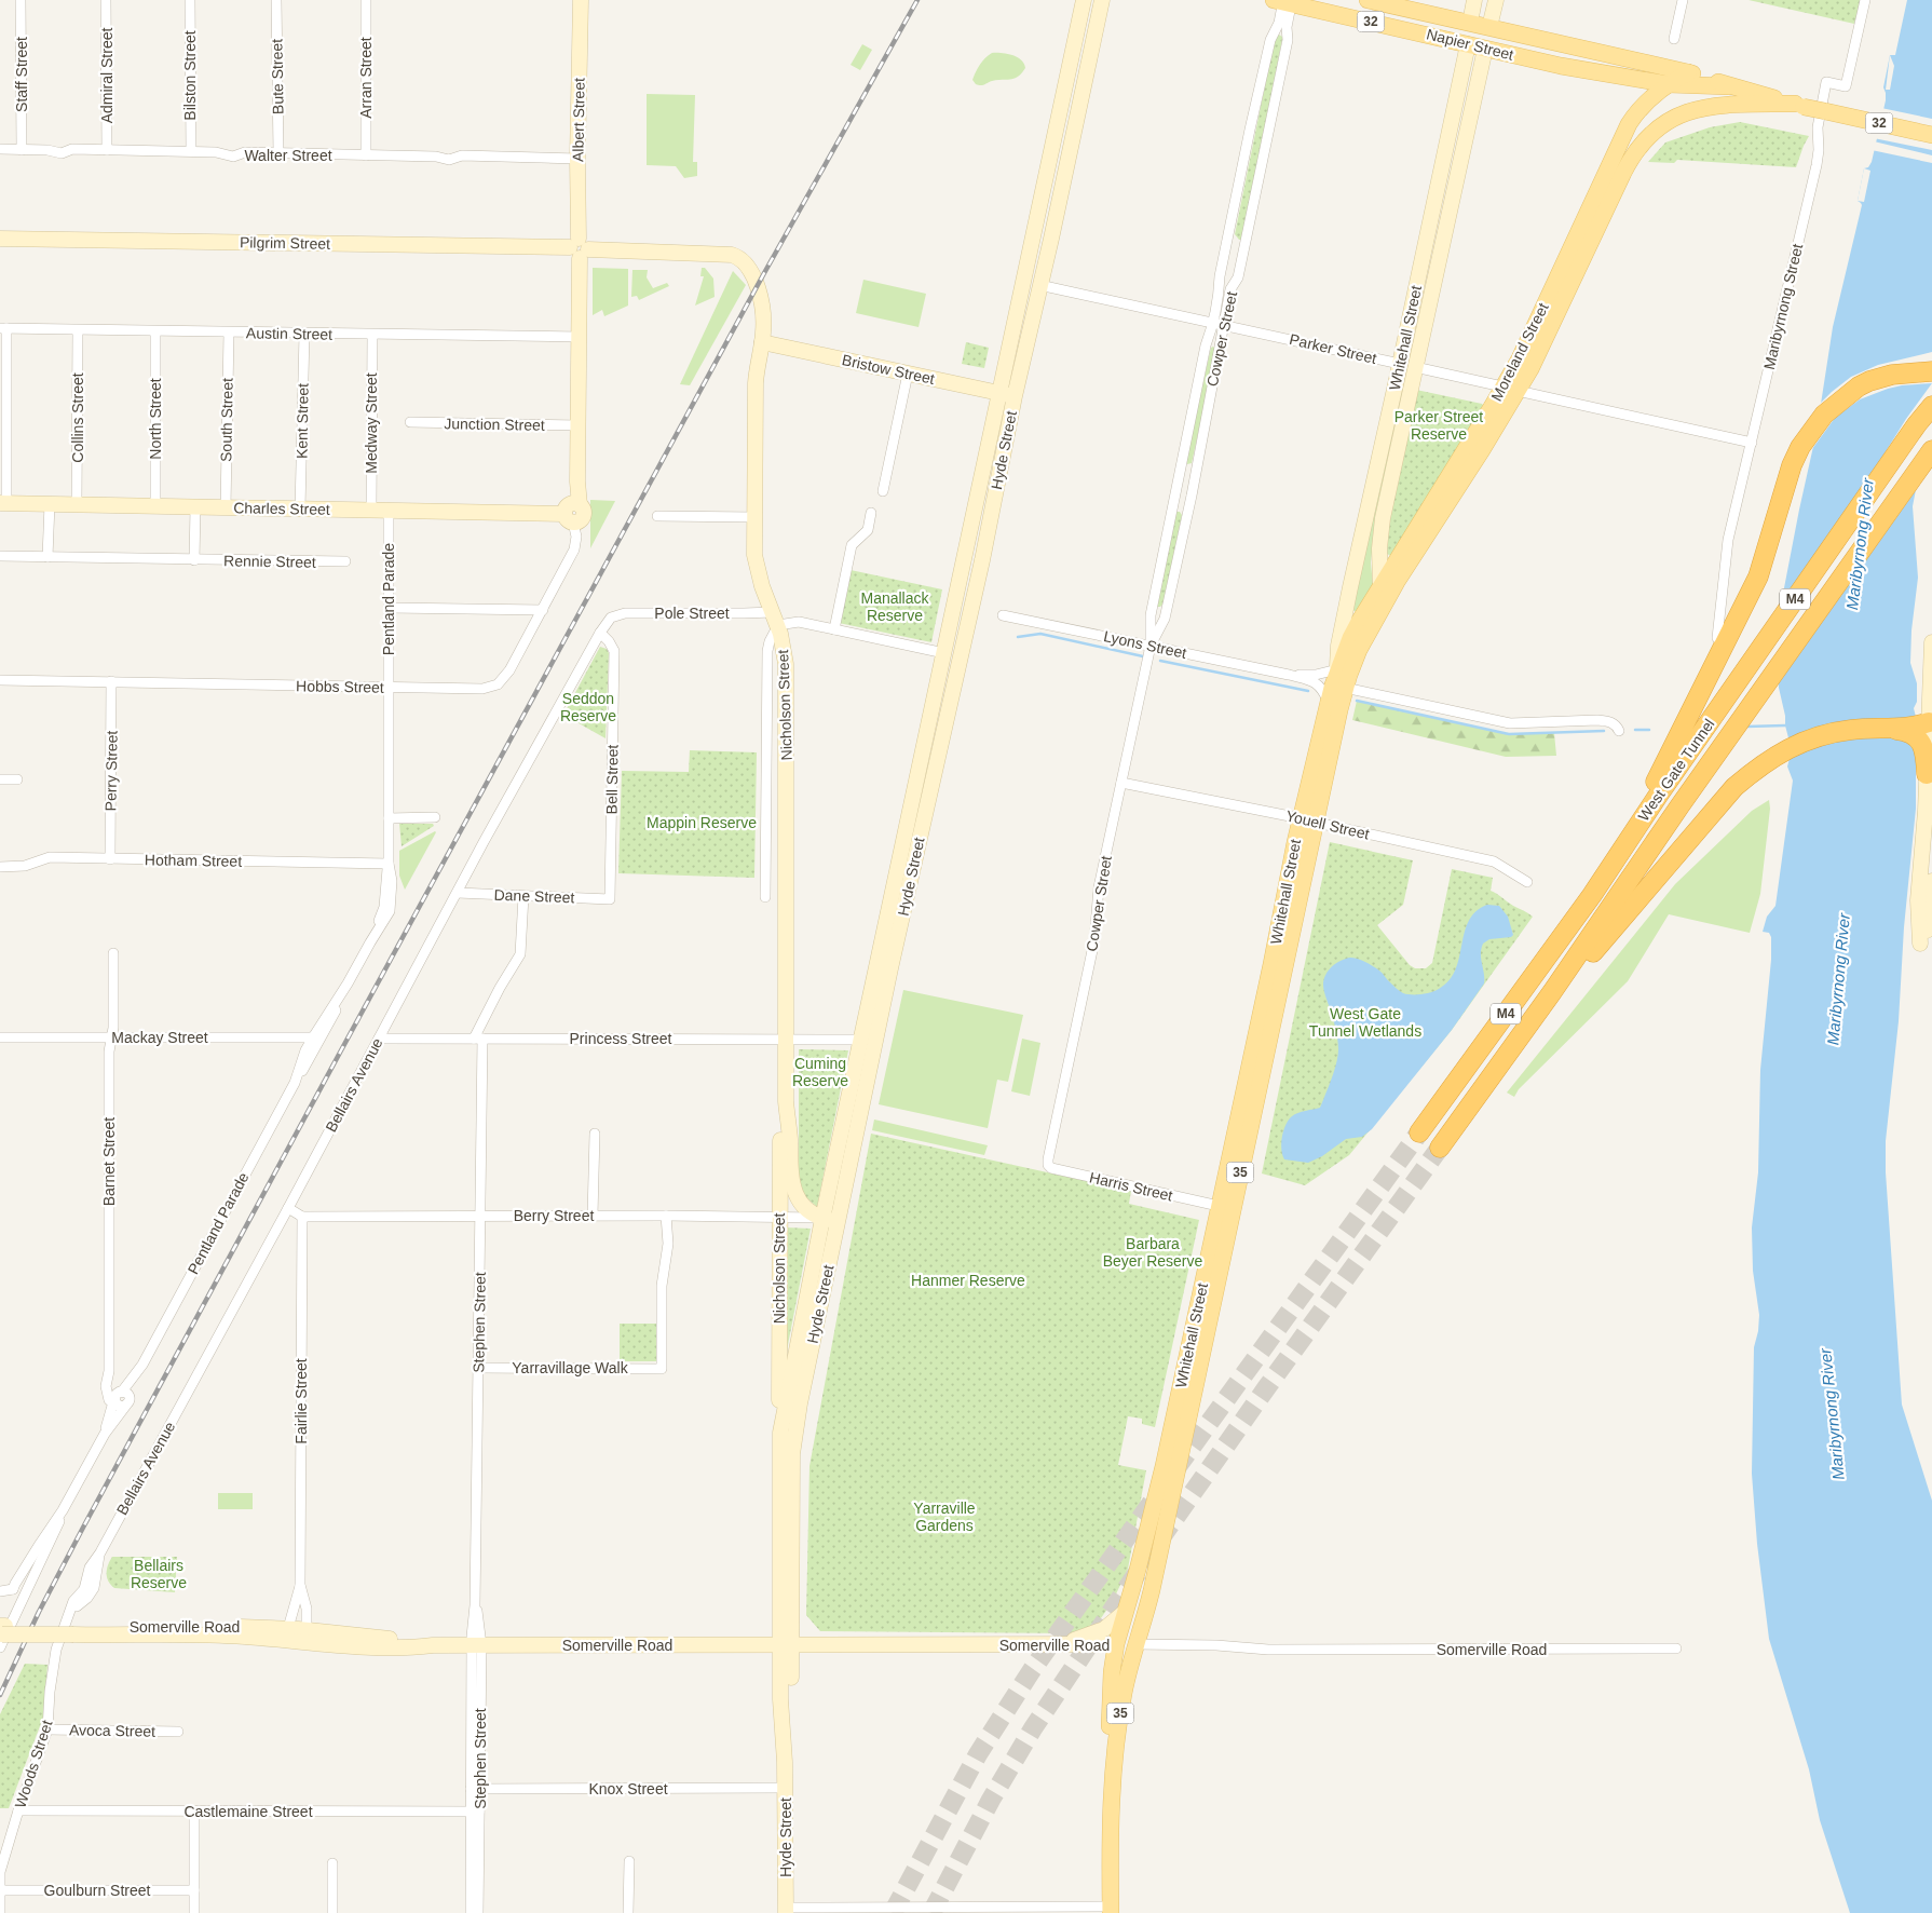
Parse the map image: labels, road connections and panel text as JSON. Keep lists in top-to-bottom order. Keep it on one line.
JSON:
{"streets":{"highway":["M4","West Gate Tunnel"],"main road":["32","Napier Street","Whitehall Street","Moreland Street","Youell Street","35","Somerville Road"],"street":["Staff Street","Admiral Street","Bilston Street","Bute Street","Arran Street","Albert Street","Walter Street","Pilgrim Street","Maribyrnong Street","Austin Street","Cowper Street","Parker Street","Bristow Street","Collins Street","North Street","South Street","Kent Street","Medway Street","Junction Street","Hyde Street","Charles Street","Rennie Street","Pentland Parade","Pole Street","Lyons Street","Hobbs Street","Nicholson Street","Perry Street","Bell Street","Hotham Street","Dane Street","Mackay Street","Princess Street","Bellairs Avenue","Barnet Street","Harris Street","Berry Street","Stephen Street","Yarravillage Walk","Fairlie Street","Avoca Street","Woods Street","Knox Street","Castlemaine Street","Goulburn Street"]},"crossings":[["32","Napier Street"],["32","Moreland Street"],["Napier Street","Whitehall Street"],["Napier Street","Cowper Street"],["Napier Street","Moreland Street"],["Staff Street","Walter Street"],["Admiral Street","Walter Street"],["Bilston Street","Walter Street"],["Bute Street","Walter Street"],["Arran Street","Walter Street"],["Albert Street","Walter Street"],["Albert Street","Pilgrim Street"],["Albert Street","Austin Street"],["Albert Street","Junction Street"],["Albert Street","Charles Street"],["Albert Street","Hobbs Street"],["Pilgrim Street","Nicholson Street"],["Maribyrnong Street","Parker Street"],["Austin Street","Collins Street"],["Austin Street","North Street"],["Austin Street","South Street"],["Austin Street","Kent Street"],["Austin Street","Medway Street"],["Whitehall Street","Parker Street"],["Whitehall Street","Moreland Street"],["Whitehall Street","Lyons Street"],["Whitehall Street","Youell Street"],["Whitehall Street","35"],["Whitehall Street","Harris Street"],["Whitehall Street","Somerville Road"],["Cowper Street","Parker Street"],["Cowper Street","Lyons Street"],["Cowper Street","Youell Street"],["Cowper Street","Harris Street"],["Parker Street","Moreland Street"],["Parker Street","Hyde Street"],["Moreland Street","Lyons Street"],["Moreland Street","35"],["Bristow Street","Hyde Street"],["Bristow Street","Nicholson Street"],["Collins Street","Charles Street"],["North Street","Charles Street"],["South Street","Charles Street"],["Kent Street","Charles Street"],["Medway Street","Charles Street"],["Hyde Street","Nicholson Street"],["Hyde Street","Princess Street"],["Hyde Street","Berry Street"],["Hyde Street","Somerville Road"],["Hyde Street","Knox Street"],["Charles Street","Pentland Parade"],["Charles Street","Hobbs Street"],["Pentland Parade","Hobbs Street"],["Pentland Parade","Hotham Street"],["Pentland Parade","Mackay Street"],["Pentland Parade","Barnet Street"],["Pentland Parade","Somerville Road"],["Pole Street","Nicholson Street"],["Pole Street","Bellairs Avenue"],["Hobbs Street","Perry Street"],["Nicholson Street","Princess Street"],["Nicholson Street","Berry Street"],["Perry Street","Hotham Street"],["Bell Street","Dane Street"],["Bell Street","Bellairs Avenue"],["Dane Street","Bellairs Avenue"],["Dane Street","Stephen Street"],["Mackay Street","Barnet Street"],["Princess Street","Bellairs Avenue"],["Princess Street","Stephen Street"],["Bellairs Avenue","Woods Street"],["Berry Street","Stephen Street"],["Berry Street","Yarravillage Walk"],["Berry Street","Fairlie Street"],["Stephen Street","Yarravillage Walk"],["Stephen Street","Somerville Road"],["Stephen Street","Knox Street"],["Stephen Street","Castlemaine Street"],["Fairlie Street","Somerville Road"],["Somerville Road","Woods Street"],["Avoca Street","Woods Street"],["Woods Street","Castlemaine Street"],["Woods Street","Goulburn Street"]],"water":["Maribyrnong River"],"parks":["Parker Street Reserve","Manallack Reserve","Seddon Reserve","Mappin Reserve","West Gate Tunnel Wetlands","Cuming Reserve","Barbara Beyer Reserve","Hanmer Reserve","Yarraville Gardens","Bellairs Reserve"]}
